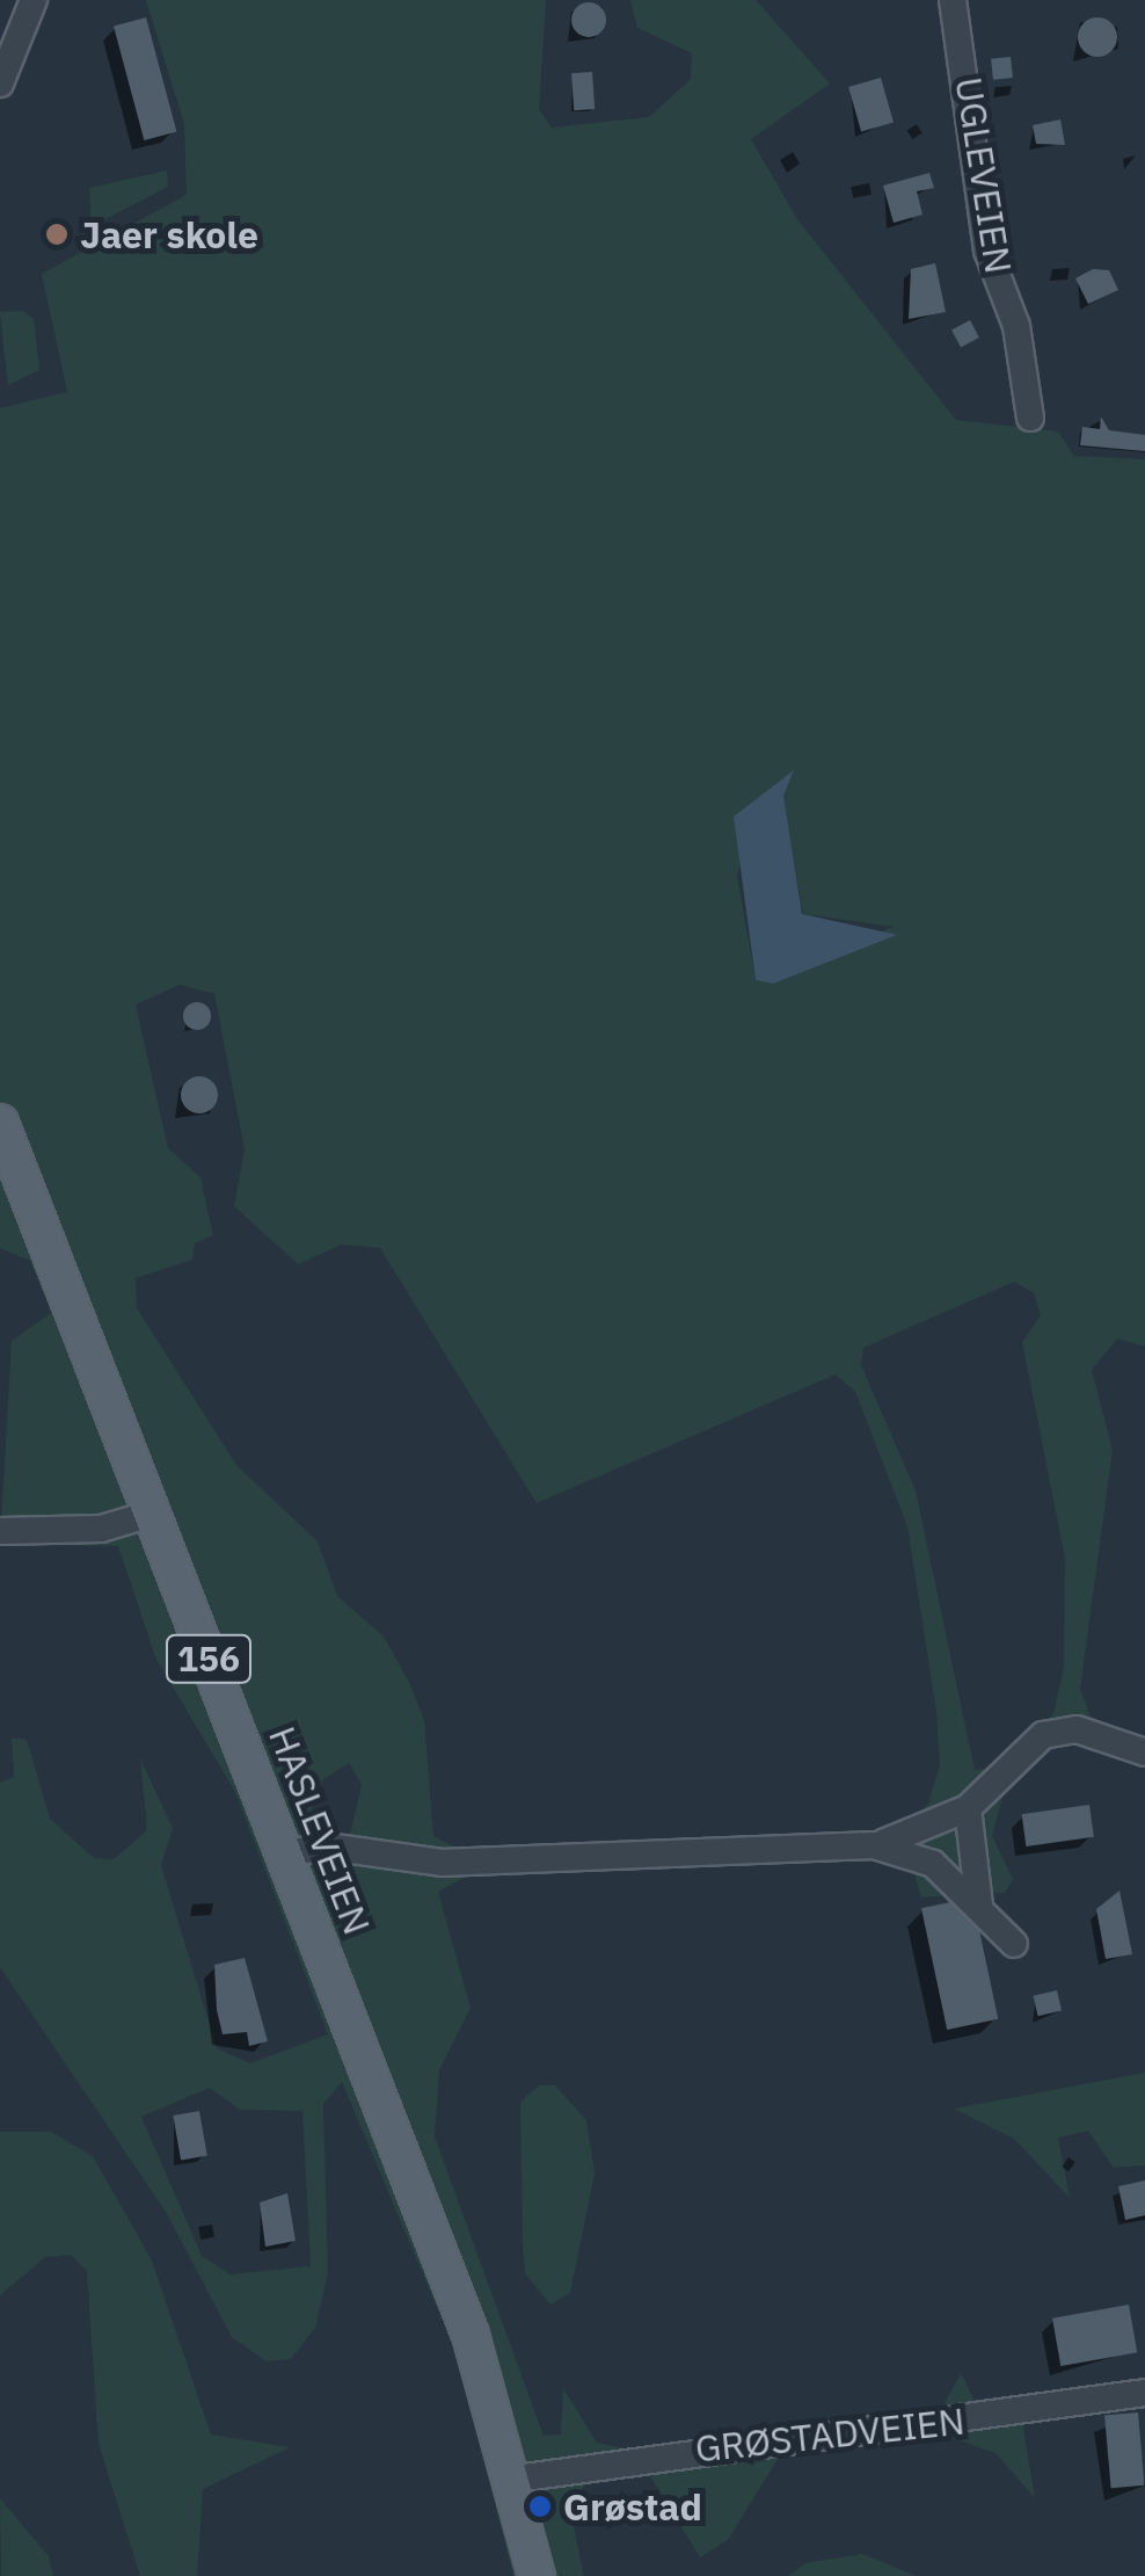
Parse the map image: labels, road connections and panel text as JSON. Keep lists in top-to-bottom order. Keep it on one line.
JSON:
{"streets":{"main road":["156","HASLEVEIEN"],"street":["UGLEVEIEN","GRØSTADVEIEN"]},"crossings":[["HASLEVEIEN","GRØSTADVEIEN"]],"places":["Jaer skole","Grøstad"]}
